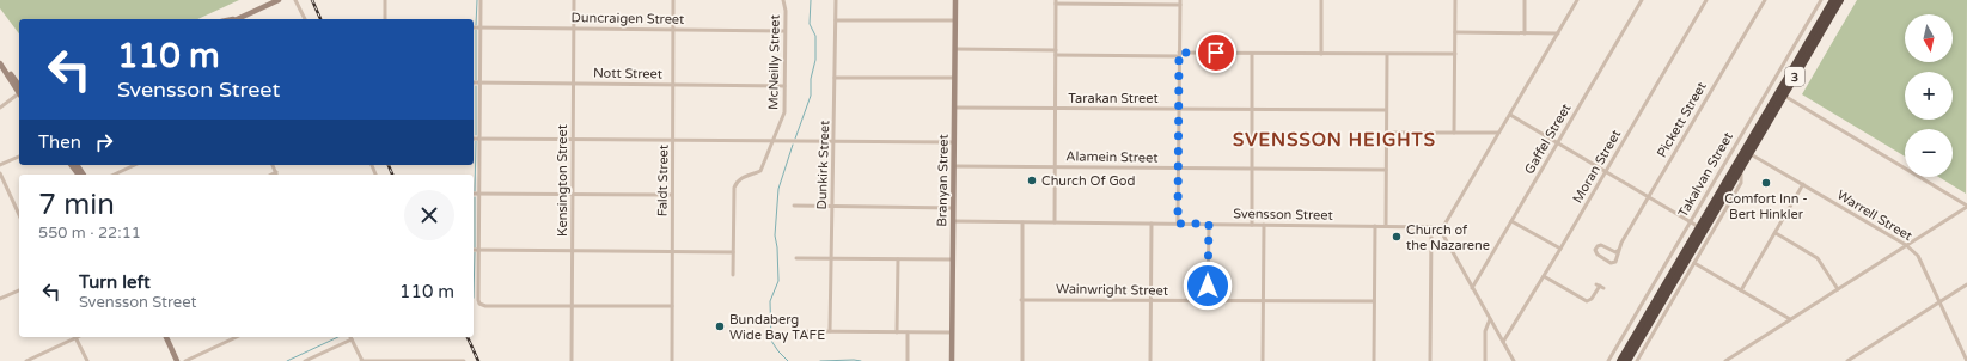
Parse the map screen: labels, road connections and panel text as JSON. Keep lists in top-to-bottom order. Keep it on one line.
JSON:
{"streets":{"highway":["3","Takalvan Street"],"street":["Duncraigen Street","McNeilly Street","Nott Street","Tarakan Street","Pickett Street","Gaffel Street","Alamein Street","Dunkirk Street","Moran Street","Kensington Street","Faldt Street","Branyan Street","Svensson Street","Warrell Street","Wainwright Street"]},"crossings":[["Duncraigen Street","McNeilly Street"],["Duncraigen Street","Kensington Street"],["Duncraigen Street","Faldt Street"],["McNeilly Street","Nott Street"],["Nott Street","Kensington Street"],["Nott Street","Faldt Street"],["Tarakan Street","Branyan Street"],["Alamein Street","Branyan Street"],["Takalvan Street","Warrell Street"],["Branyan Street","Svensson Street"]],"districts":["SVENSSON HEIGHTS"],"places":["Church Of God","Comfort Inn - Bert Hinkler","Church of the Nazarene","Bundaberg Wide Bay TAFE"],"north":"bottom","page":{"map_buttons":["+","−"],"turn":["110 m","Svensson Street"],"then":"Then","heading":["7 min","550 m · 22:11"],"list":[{"name":"Turn left","note":"Svensson Street","value":"110 m"}]}}
